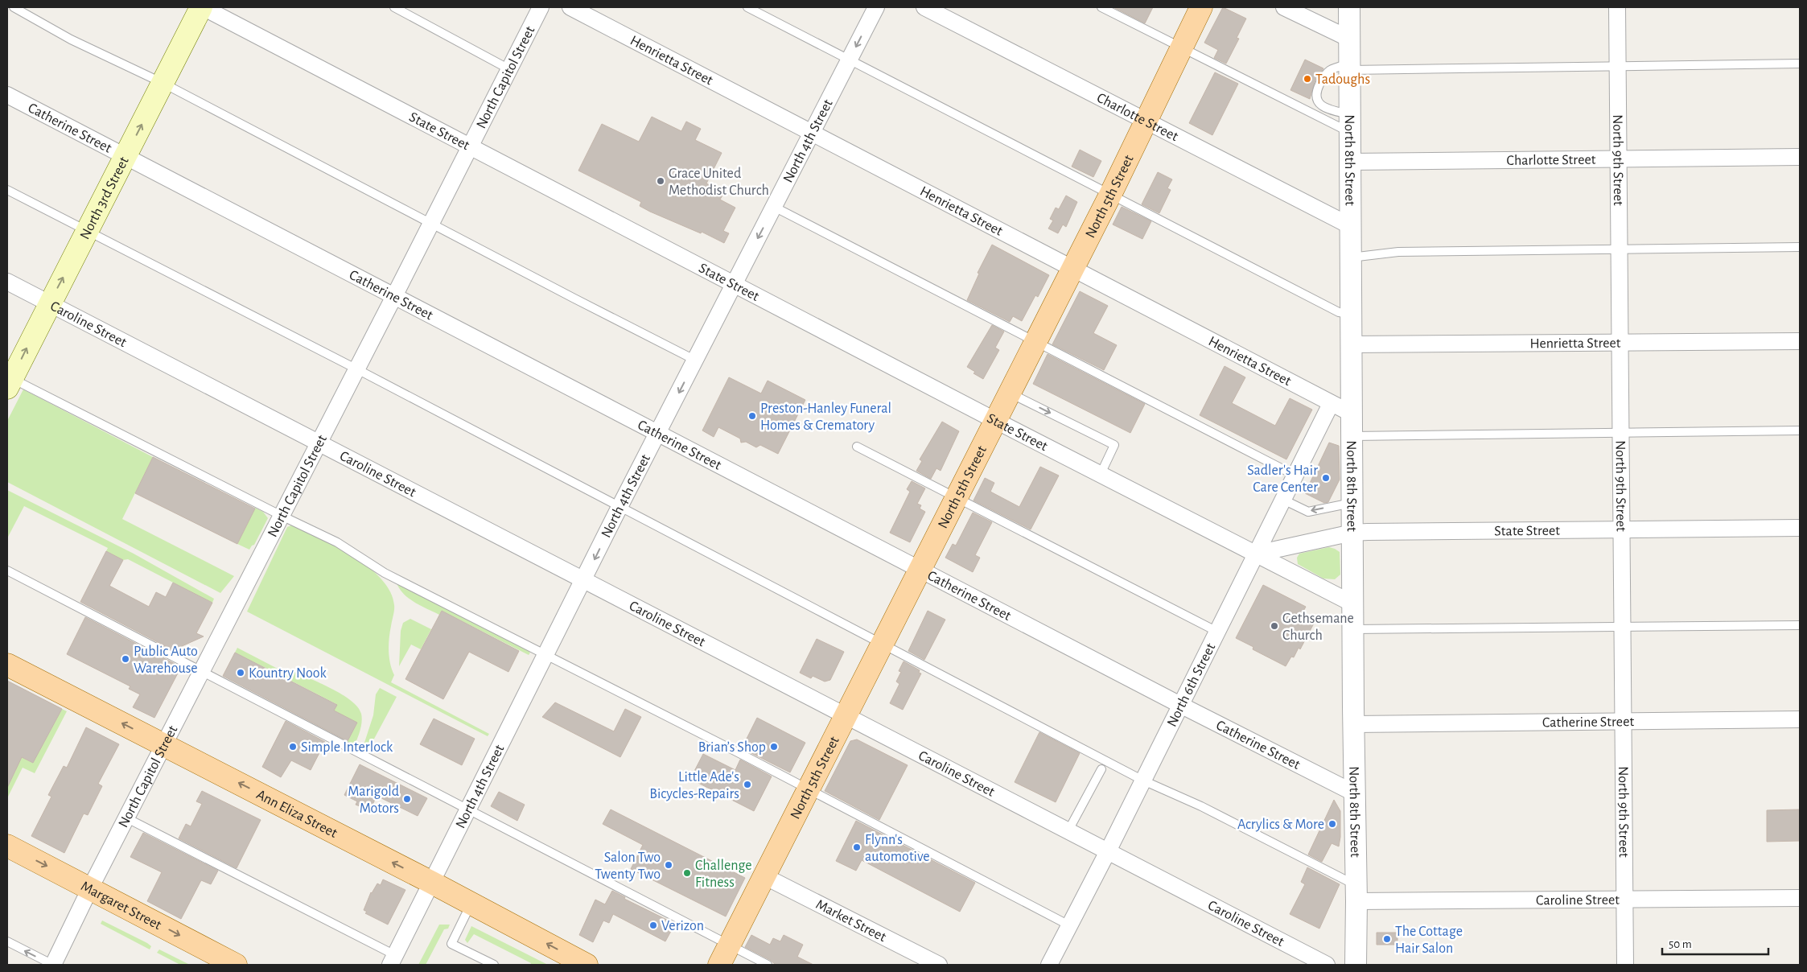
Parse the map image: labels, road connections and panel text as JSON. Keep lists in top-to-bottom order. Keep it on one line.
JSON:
{"streets":{"main road":["North 5th Street","North 3rd Street","Ann Eliza Street","Margaret Street"],"street":["Henrietta Street","North Capitol Street","Charlotte Street","Catherine Street","State Street","North 4th Street","North 8th Street","North 9th Street","Caroline Street","North 6th Street","Market Street"]},"crossings":[["Henrietta Street","North 4th Street"],["Henrietta Street","North 8th Street"],["Henrietta Street","North 9th Street"],["Henrietta Street","North 5th Street"],["Henrietta Street","North 6th Street"],["North Capitol Street","Catherine Street"],["North Capitol Street","State Street"],["North Capitol Street","Caroline Street"],["North Capitol Street","Ann Eliza Street"],["North Capitol Street","Margaret Street"],["Charlotte Street","North 8th Street"],["Charlotte Street","North 9th Street"],["Charlotte Street","North 5th Street"],["Catherine Street","North 4th Street"],["Catherine Street","North 8th Street"],["Catherine Street","North 9th Street"],["Catherine Street","North 5th Street"],["Catherine Street","North 3rd Street"],["Catherine Street","North 6th Street"],["State Street","North 4th Street"],["State Street","North 8th Street"],["State Street","North 9th Street"],["State Street","North 5th Street"],["State Street","North 3rd Street"],["State Street","North 6th Street"],["North 4th Street","Caroline Street"],["North 4th Street","Ann Eliza Street"],["North 8th Street","Caroline Street"],["North 9th Street","Caroline Street"],["North 5th Street","Caroline Street"],["North 5th Street","Market Street"],["North 3rd Street","Caroline Street"],["Caroline Street","North 6th Street"]],"one_way":["North 3rd Street","Ann Eliza Street","Margaret Street"],"places":["Tadoughs","Grace United Methodist Church","Preston-Hanley Funeral Homes & Crematory","Sadler's Hair Care Center","Gethsemane Church","Public Auto Warehouse","Kountry Nook","Simple Interlock","Brian’s Shop","Little Ade's Bicycles-Repairs","Marigold Motors","Acrylics & More","Flynn's automotive","Salon Two Twenty Two","Challenge Fitness","Verizon","The Cottage Hair Salon"],"scale_bar":"50 m"}
